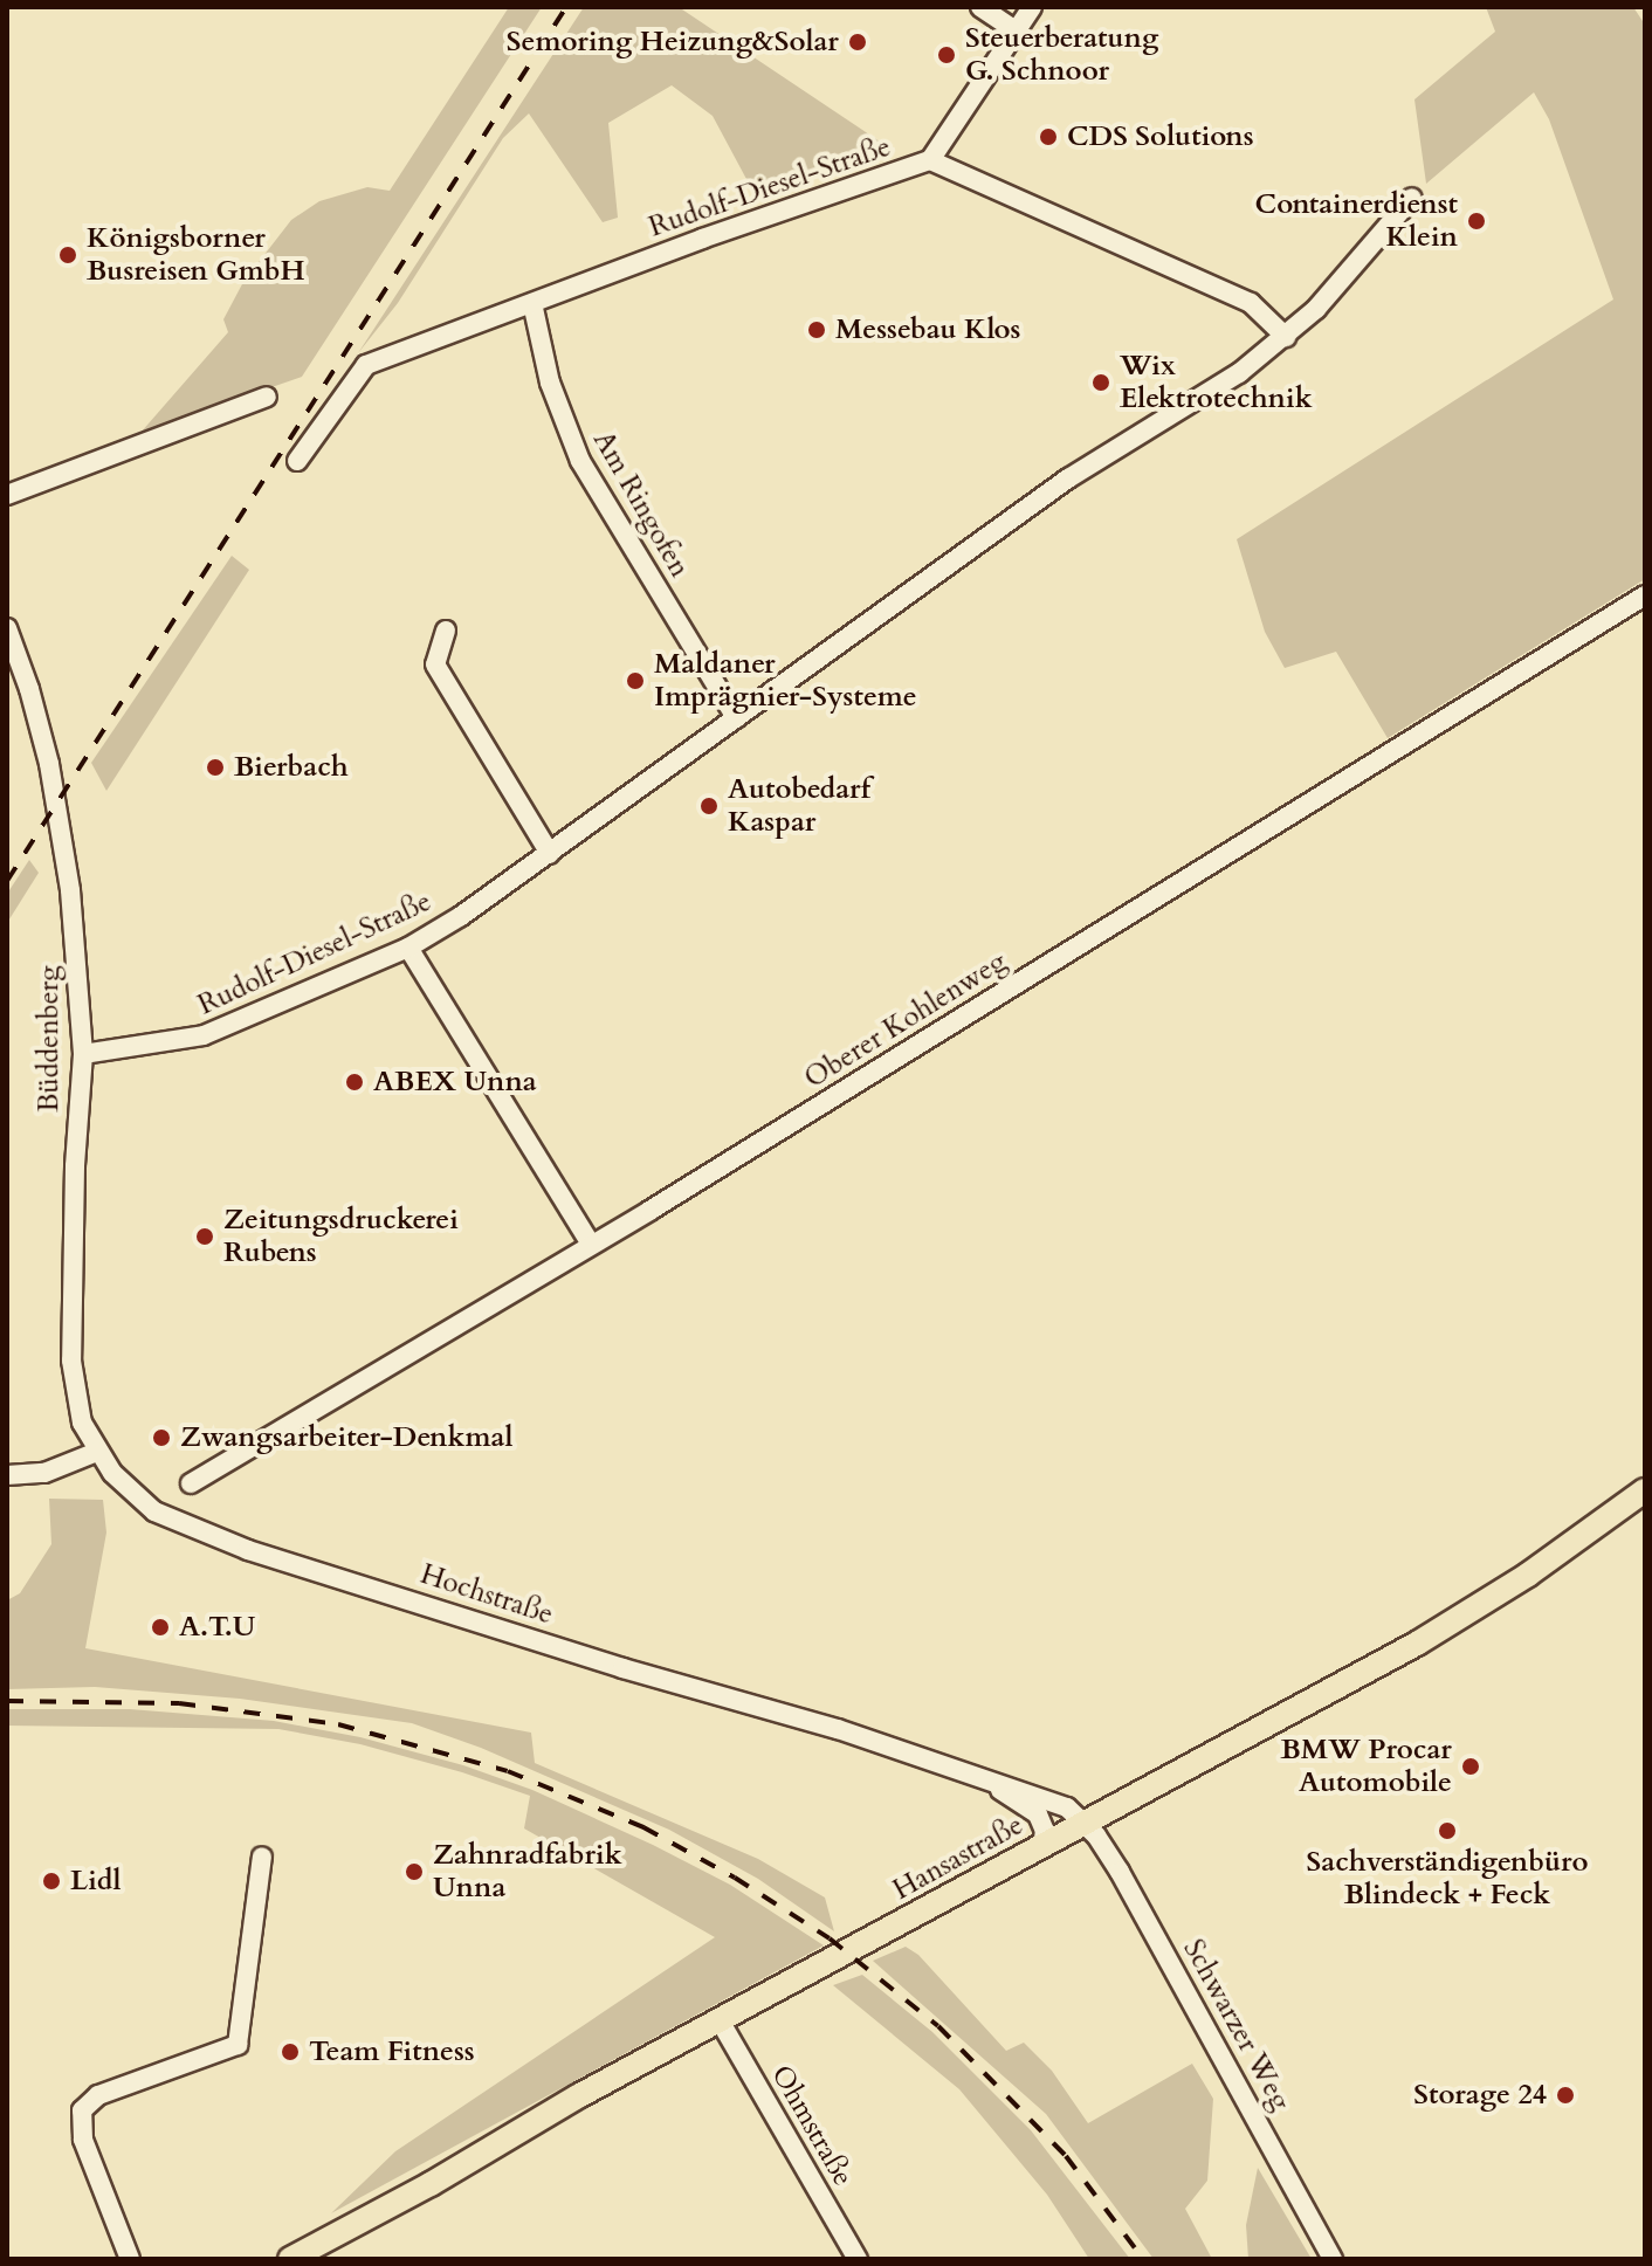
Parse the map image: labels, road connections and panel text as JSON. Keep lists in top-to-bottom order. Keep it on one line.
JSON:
{"streets":{"main road":["Hansastraße"],"street":["Rudolf-Diesel-Straße","Am Ringofen","Oberer Kohlenweg","Büddenberg","Hochstraße","Schwarzer Weg","Ohmstraße"]},"crossings":[["Rudolf-Diesel-Straße","Am Ringofen"],["Rudolf-Diesel-Straße","Büddenberg"],["Büddenberg","Hochstraße"],["Hochstraße","Hansastraße"],["Hochstraße","Schwarzer Weg"],["Hansastraße","Schwarzer Weg"],["Hansastraße","Ohmstraße"]],"places":["Semoring Heizung&Solar","Steuerberatung G. Schnoor","CDS Solutions","Containerdienst Klein","Königsborner Busreisen GmbH","Messebau Klos","Wix Elektrotechnik","Maldaner Imprägnier-Systeme","Bierbach","Autobedarf Kaspar","ABEX Unna","Zeitungsdruckerei Rubens","Zwangsarbeiter-Denkmal","A.T.U","BMW Procar Automobile","Sachverständigenbüro Blindeck + Feck","Zahnradfabrik Unna","Lidl","Team Fitness","Storage 24"]}
